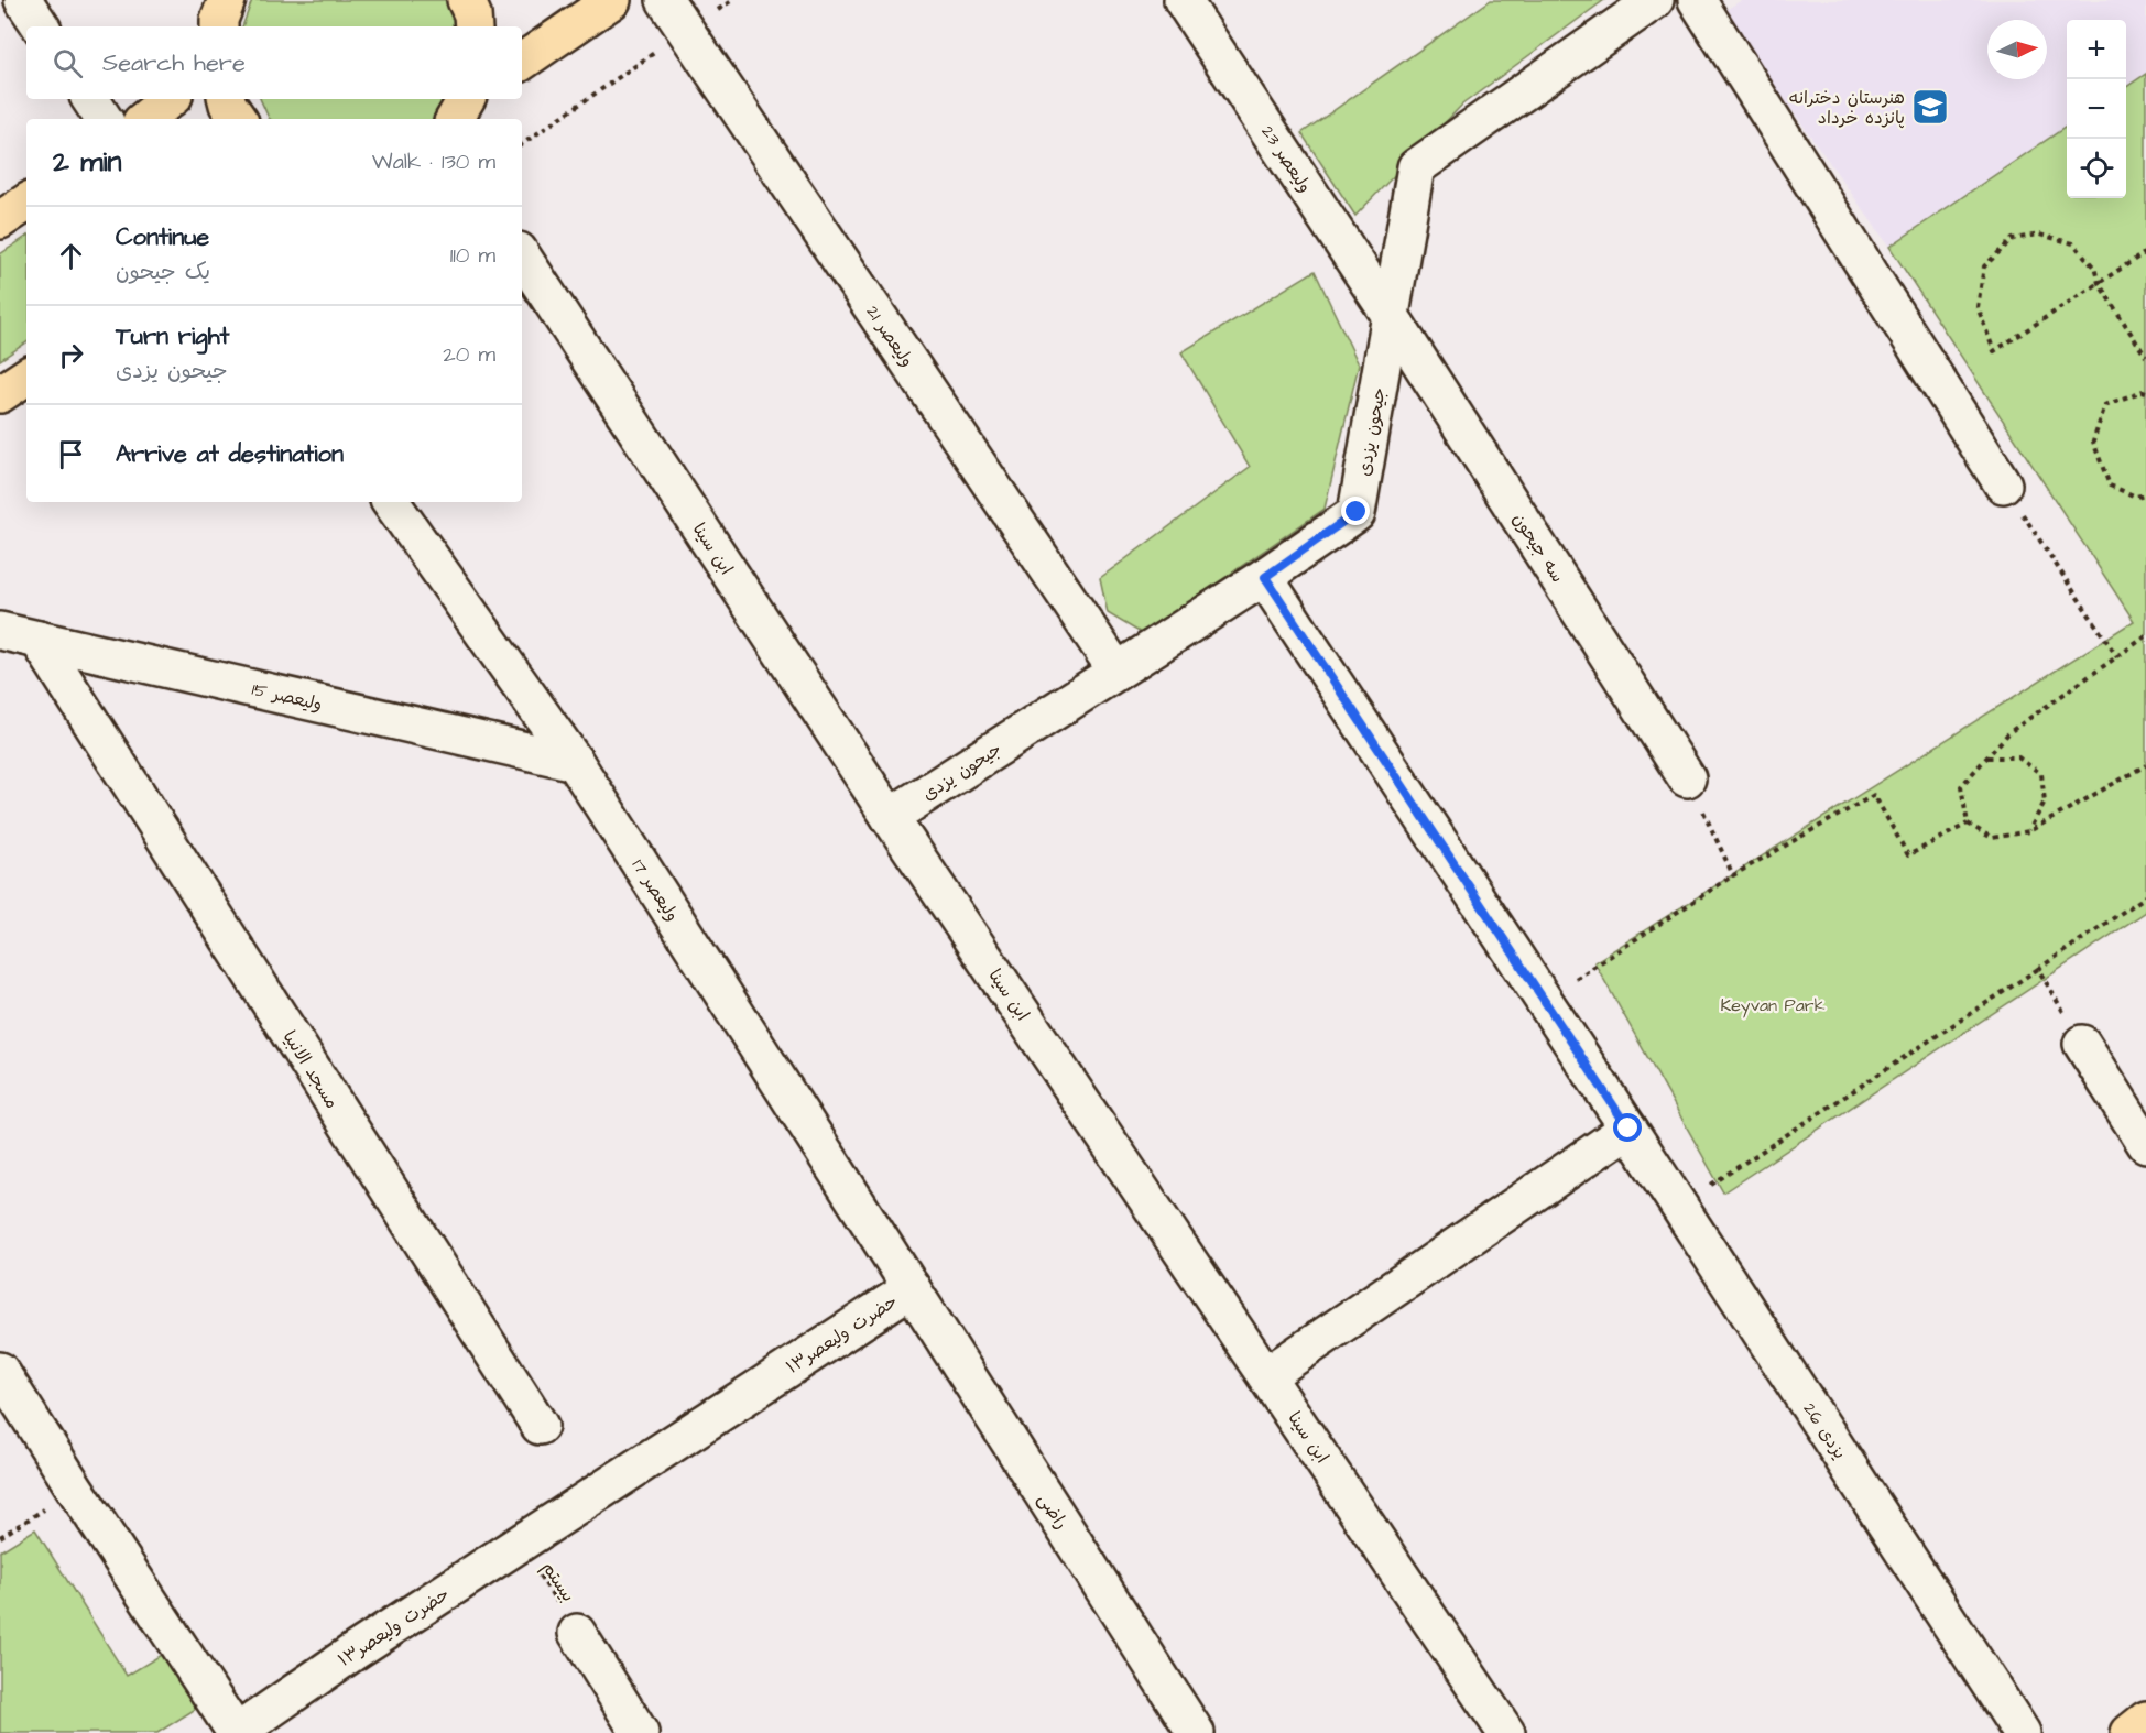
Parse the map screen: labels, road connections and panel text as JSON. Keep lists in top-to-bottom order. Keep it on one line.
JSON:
{"streets":{"street":["ولیعصر 23","ولیعصر 21","جیحون یزدی","سه جیحون","ابن سینا","ولیعصر 15","ولیعصر 17","مسجد الانبیا","حضرت ولیعصر۱۳","یزدی 26","راضی"],"path":["بیستم"]},"crossings":[["ولیعصر 23","جیحون یزدی"],["ولیعصر 23","سه جیحون"],["ولیعصر 21","جیحون یزدی"],["جیحون یزدی","سه جیحون"],["جیحون یزدی","ابن سینا"],["جیحون یزدی","یزدی 26"],["ولیعصر 15","ولیعصر 17"],["ولیعصر 15","مسجد الانبیا"],["ولیعصر 17","حضرت ولیعصر۱۳"],["ولیعصر 17","راضی"],["حضرت ولیعصر۱۳","راضی"],["حضرت ولیعصر۱۳","بیستم"]],"parks":["Keyvan Park"],"places":{"school or university":["هنرستان دخترانه پانزده خرداد"]},"north":"right","page":{"map_buttons":["+","−"],"search":"Search here","heading":["2 min","Walk · 130 m"],"list":[["Continue","یک جیحون","110 m"],["Turn right","جیحون یزدی","20 m"],"Arrive at destination"]}}
